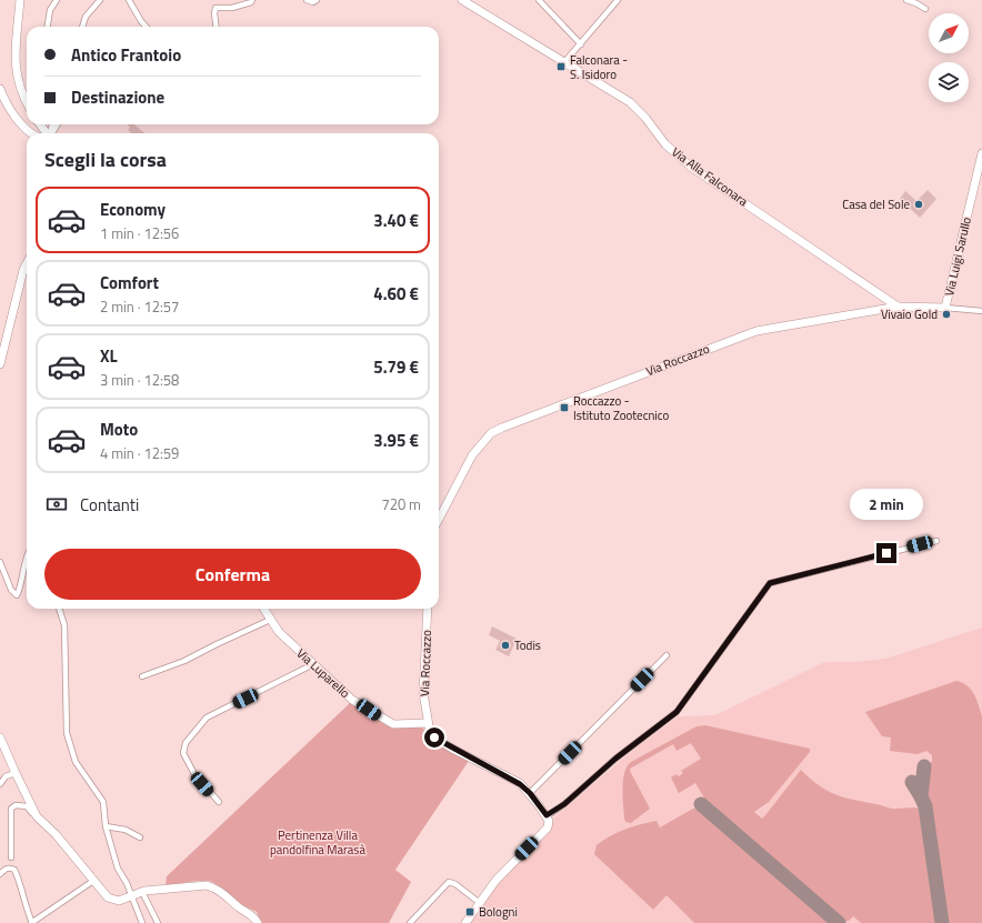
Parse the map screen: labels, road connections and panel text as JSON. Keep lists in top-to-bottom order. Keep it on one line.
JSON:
{"streets":{"street":["Via Alla Falconara","Via Luigi Sarullo","Via Roccazzo","Via Luparello"]},"crossings":[["Via Alla Falconara","Via Roccazzo"],["Via Luigi Sarullo","Via Roccazzo"],["Via Roccazzo","Via Luparello"]],"parks":["Pertinenza Villa pandolfina Marasà"],"places":{"transit":["Falconara - S. Isidoro","Roccazzo - Istituto Zootecnico","Bologni"],"other":["Casa del Sole","Vivaio Gold","Todis"]},"north":"top right","page":{"banner":["Antico Frantoio","Destinazione"],"heading":"Scegli la corsa","list":[{"name":"Economy","note":"1 min · 12:56","value":"3.40 €"},{"name":"Comfort","note":"2 min · 12:57","value":"4.60 €"},{"name":"XL","note":"3 min · 12:58","value":"5.79 €"},{"name":"Moto","note":"4 min · 12:59","value":"3.95 €"}],"pay":["Contanti","720 m"],"bubble":"2 min","buttons":"Conferma"}}
